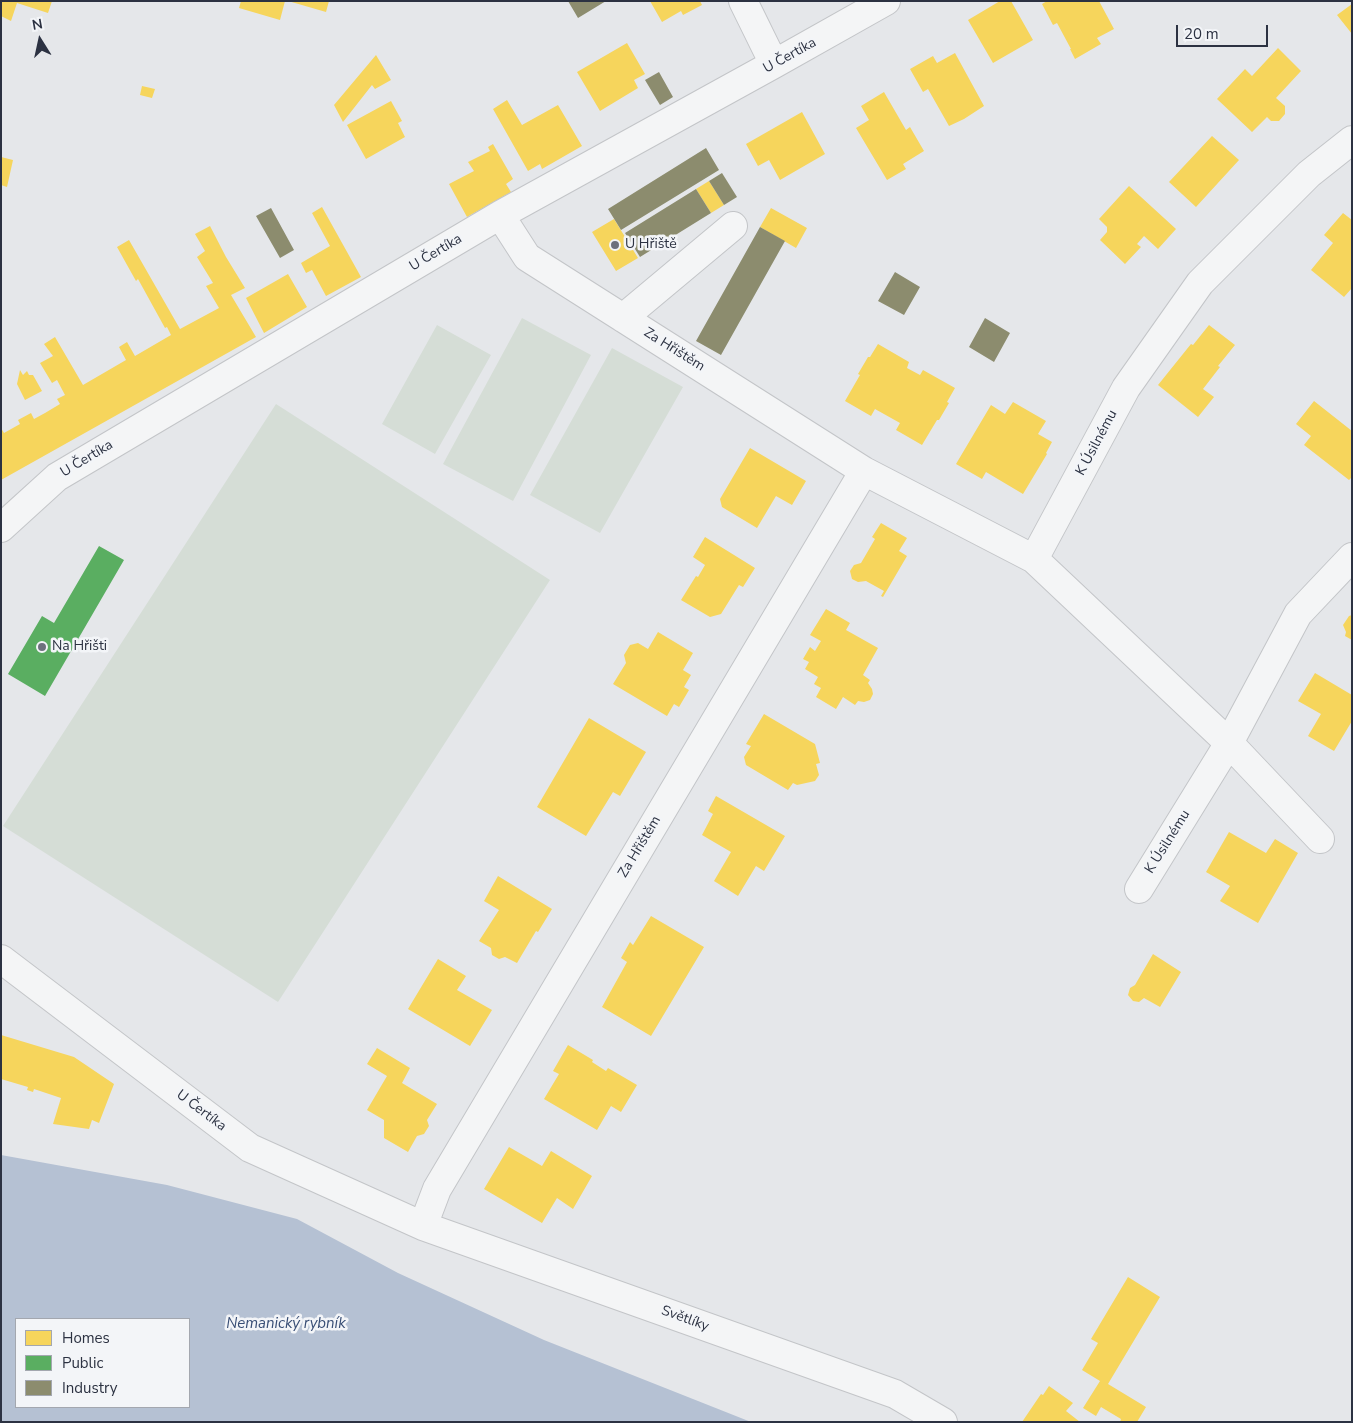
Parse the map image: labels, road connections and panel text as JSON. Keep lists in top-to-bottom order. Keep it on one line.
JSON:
{"streets":{"street":["U Čertíka","Za Hřištěm","K Úsilnému","Světlíky"]},"crossings":[["U Čertíka","Za Hřištěm"],["U Čertíka","Světlíky"],["Za Hřištěm","K Úsilnému"],["Za Hřištěm","Světlíky"]],"water":["Nemanický rybník"],"places":["U Hřiště","Na Hřišti"],"legend":["Homes","Public","Industry"],"scale_bar":"20 m","north":"top"}
